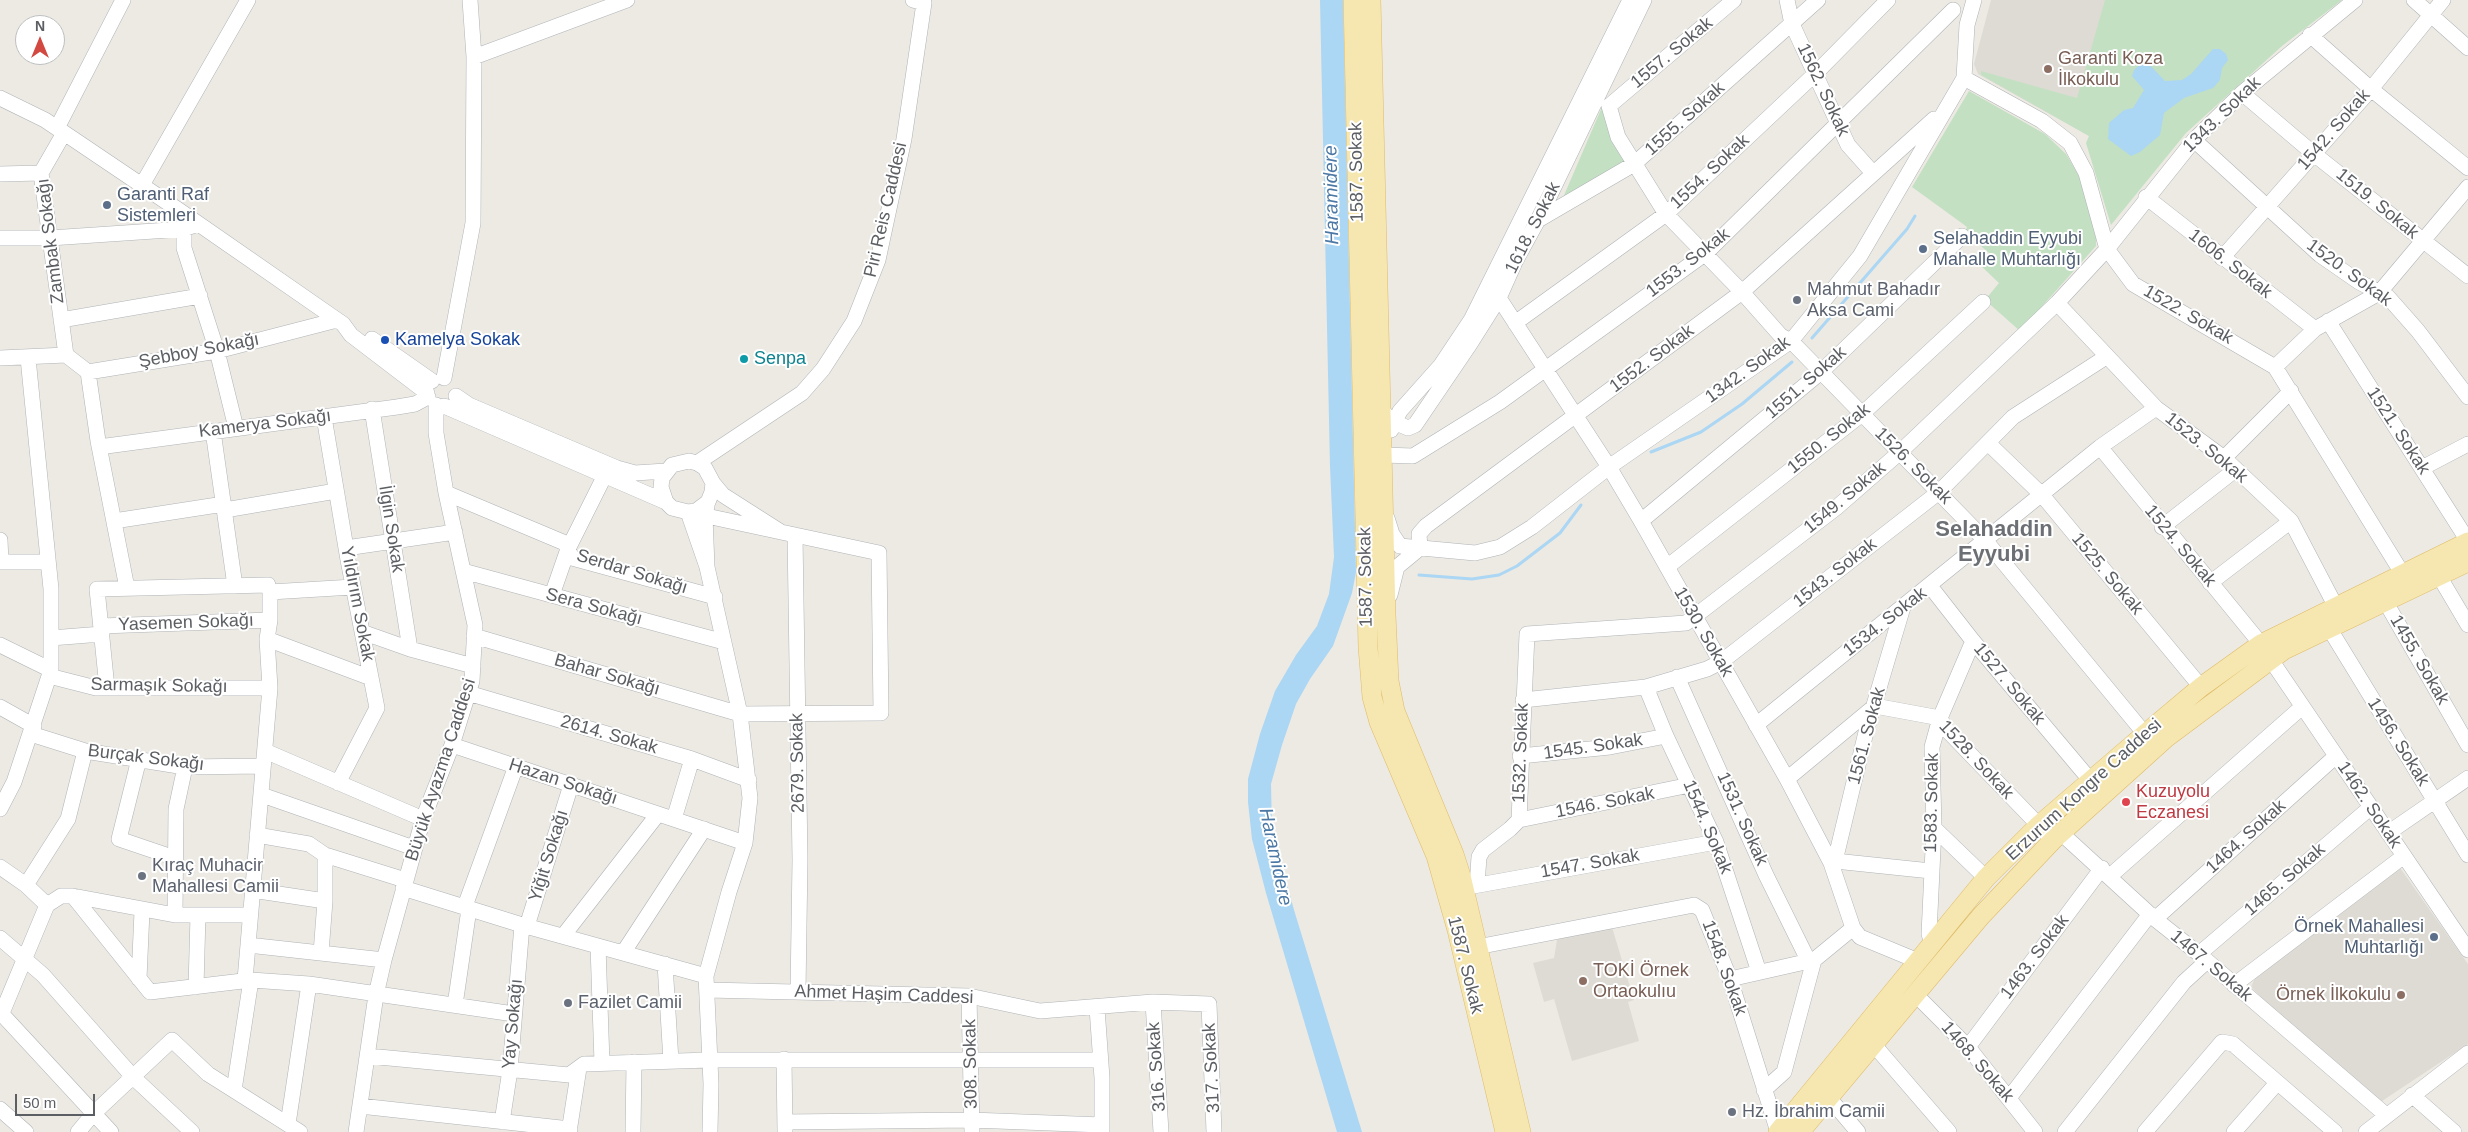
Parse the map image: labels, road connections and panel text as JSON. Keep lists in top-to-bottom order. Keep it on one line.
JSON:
{"streets":{"main road":["1587. Sokak","Erzurum Kongre Caddesi"],"street":["1557. Sokak","1562. Sokak","1343. Sokak","1555. Sokak","1542. Sokak","1554. Sokak","1519. Sokak","Piri Reis Caddesi","1618. Sokak","Zambak Sokağı","1553. Sokak","1606. Sokak","1520. Sokak","1522. Sokak","Şebboy Sokağı","1552. Sokak","1342. Sokak","1551. Sokak","Kamerya Sokağı","1521. Sokak","1550. Sokak","1523. Sokak","1526. Sokak","1549. Sokak","İlgin Sokak","1524. Sokak","Serdar Sokağı","1543. Sokak","1525. Sokak","Yıldırım Sokak","Sera Sokağı","1534. Sokak","Yasemen Sokağı","1530. Sokak","1455. Sokak","Bahar Sokağı","1527. Sokak","Sarmaşık Sokağı","2614. Sokak","1561. Sokak","1456. Sokak","1545. Sokak","1532. Sokak","Burçak Sokağı","1528. Sokak","2679. Sokak","Büyük Ayazma Caddesi","Hazan Sokağı","1546. Sokak","1583. Sokak","1462. Sokak","1531. Sokak","1544. Sokak","1464. Sokak","Yiğit Sokağı","1547. Sokak","1465. Sokak","1463. Sokak","1467. Sokak","1548. Sokak","Ahmet Haşim Caddesi","Yay Sokağı","1468. Sokak","308. Sokak","316. Sokak","317. Sokak"]},"crossings":[["1557. Sokak","1526. Sokak"],["1562. Sokak","1555. Sokak"],["1562. Sokak","1554. Sokak"],["1562. Sokak","1553. Sokak"],["1562. Sokak","1552. Sokak"],["1343. Sokak","1519. Sokak"],["1343. Sokak","1606. Sokak"],["1343. Sokak","1520. Sokak"],["1343. Sokak","1522. Sokak"],["1343. Sokak","1549. Sokak"],["1555. Sokak","1618. Sokak"],["1555. Sokak","1526. Sokak"],["1542. Sokak","1519. Sokak"],["1542. Sokak","1606. Sokak"],["1542. Sokak","1520. Sokak"],["1587. Sokak","1618. Sokak"],["1587. Sokak","1553. Sokak"],["1587. Sokak","1342. Sokak"],["1587. Sokak","1532. Sokak"],["1587. Sokak","1547. Sokak"],["1587. Sokak","1548. Sokak"],["1554. Sokak","1526. Sokak"],["1554. Sokak","1530. Sokak"],["1618. Sokak","1530. Sokak"],["1553. Sokak","1526. Sokak"],["1553. Sokak","1530. Sokak"],["1606. Sokak","1521. Sokak"],["1522. Sokak","1342. Sokak"],["1522. Sokak","1549. Sokak"],["1522. Sokak","Erzurum Kongre Caddesi"],["1552. Sokak","1342. Sokak"],["1552. Sokak","1526. Sokak"],["1552. Sokak","1530. Sokak"],["1342. Sokak","1526. Sokak"],["1342. Sokak","1530. Sokak"],["1551. Sokak","1526. Sokak"],["1551. Sokak","1530. Sokak"],["Kamerya Sokağı","İlgin Sokak"],["Kamerya Sokağı","Yıldırım Sokak"],["Kamerya Sokağı","Büyük Ayazma Caddesi"],["1521. Sokak","Erzurum Kongre Caddesi"],["1550. Sokak","1526. Sokak"],["1550. Sokak","1530. Sokak"],["1523. Sokak","1549. Sokak"],["1523. Sokak","1543. Sokak"],["1523. Sokak","1534. Sokak"],["1523. Sokak","Erzurum Kongre Caddesi"],["1526. Sokak","1549. Sokak"],["1526. Sokak","1543. Sokak"],["1526. Sokak","1534. Sokak"],["1526. Sokak","Erzurum Kongre Caddesi"],["1549. Sokak","1530. Sokak"],["1549. Sokak","1532. Sokak"],["1524. Sokak","1534. Sokak"],["1524. Sokak","Erzurum Kongre Caddesi"],["1524. Sokak","1462. Sokak"],["Serdar Sokağı","Büyük Ayazma Caddesi"],["1543. Sokak","1525. Sokak"],["1543. Sokak","1530. Sokak"],["1543. Sokak","1532. Sokak"],["1543. Sokak","1531. Sokak"],["1543. Sokak","1544. Sokak"],["1525. Sokak","1534. Sokak"],["1525. Sokak","Erzurum Kongre Caddesi"],["Sera Sokağı","Büyük Ayazma Caddesi"],["1534. Sokak","1530. Sokak"],["1534. Sokak","1527. Sokak"],["1534. Sokak","1561. Sokak"],["1530. Sokak","1561. Sokak"],["1455. Sokak","Erzurum Kongre Caddesi"],["Bahar Sokağı","2679. Sokak"],["Bahar Sokağı","Büyük Ayazma Caddesi"],["1527. Sokak","Erzurum Kongre Caddesi"],["1527. Sokak","1583. Sokak"],["2614. Sokak","Büyük Ayazma Caddesi"],["1561. Sokak","1528. Sokak"],["1456. Sokak","Erzurum Kongre Caddesi"],["1545. Sokak","1532. Sokak"],["1545. Sokak","1544. Sokak"],["1532. Sokak","1546. Sokak"],["1532. Sokak","1547. Sokak"],["1528. Sokak","Erzurum Kongre Caddesi"],["1528. Sokak","1583. Sokak"],["1528. Sokak","1467. Sokak"],["2679. Sokak","Ahmet Haşim Caddesi"],["Büyük Ayazma Caddesi","Hazan Sokağı"],["Büyük Ayazma Caddesi","Ahmet Haşim Caddesi"],["Hazan Sokağı","Yiğit Sokağı"],["Erzurum Kongre Caddesi","1583. Sokak"],["Erzurum Kongre Caddesi","1462. Sokak"],["Erzurum Kongre Caddesi","1467. Sokak"],["Erzurum Kongre Caddesi","1548. Sokak"],["Erzurum Kongre Caddesi","1468. Sokak"],["1546. Sokak","1544. Sokak"],["1462. Sokak","1464. Sokak"],["1462. Sokak","1465. Sokak"],["1462. Sokak","1463. Sokak"],["1544. Sokak","1547. Sokak"],["1464. Sokak","1467. Sokak"],["1464. Sokak","1468. Sokak"],["Yiğit Sokağı","Ahmet Haşim Caddesi"],["Yiğit Sokağı","Yay Sokağı"],["1465. Sokak","1467. Sokak"],["1463. Sokak","1467. Sokak"],["1463. Sokak","1468. Sokak"],["Ahmet Haşim Caddesi","Yay Sokağı"],["Ahmet Haşim Caddesi","308. Sokak"],["Ahmet Haşim Caddesi","316. Sokak"],["Ahmet Haşim Caddesi","317. Sokak"]],"districts":["Selahaddin Eyyubi"],"water":["Haramidere"],"places":["Garanti Koza İlkokulu","Garanti Raf Sistemleri","Selahaddin Eyyubi Mahalle Muhtarlığı","Mahmut Bahadır Aksa Cami","Kamelya Sokak","Senpa","Kuzuyolu Eczanesi","Kıraç Muhacir Mahallesi Camii","Örnek Mahallesi Muhtarlığı","TOKİ Örnek Ortaokulıu","Örnek İlkokulu","Fazilet Camii","Hz. İbrahim Camii"],"scale_bar":"50 m","north":"top"}
